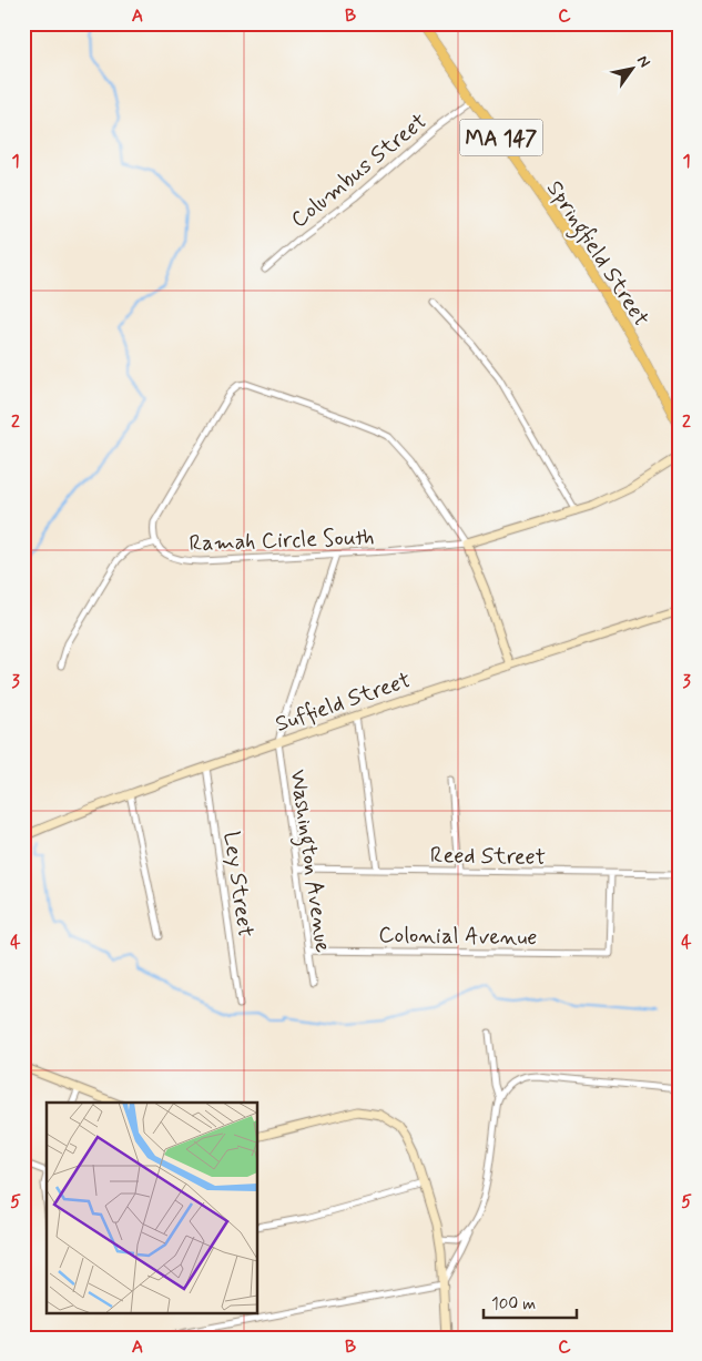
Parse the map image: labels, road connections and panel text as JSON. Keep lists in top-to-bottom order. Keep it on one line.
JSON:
{"streets":{"main road":["MA 147","Springfield Street"],"street":["Columbus Street","Ramah Circle South","Suffield Street","Reed Street","Washington Avenue","Ley Street","Colonial Avenue"]},"crossings":[["Columbus Street","Springfield Street"],["Suffield Street","Washington Avenue"],["Suffield Street","Ley Street"],["Reed Street","Washington Avenue"],["Reed Street","Colonial Avenue"],["Washington Avenue","Colonial Avenue"]],"scale_bar":"100 m","north":"top right","grid":{"columns":["A","B","C"],"rows":["1","2","3","4","5"]}}
